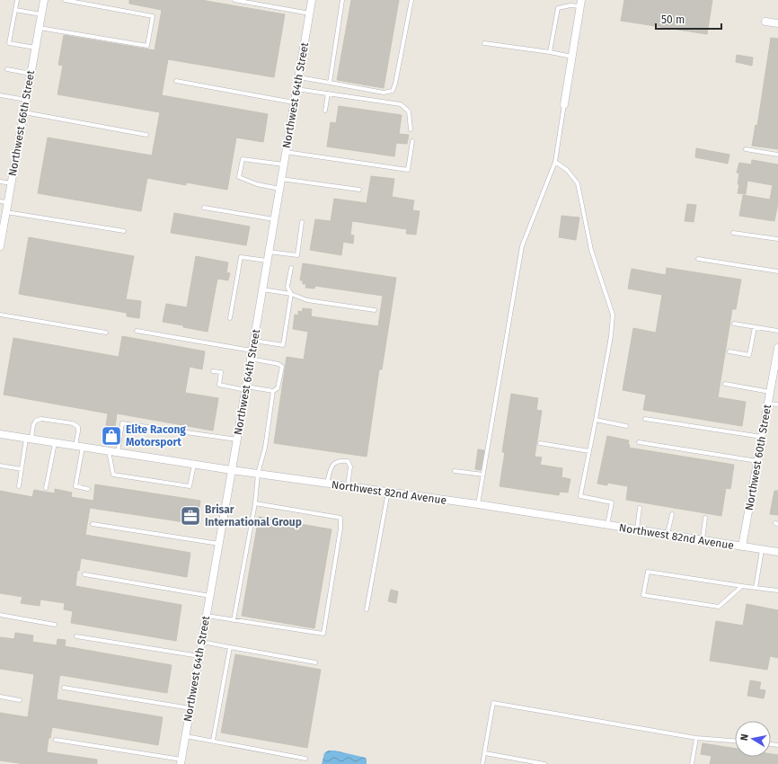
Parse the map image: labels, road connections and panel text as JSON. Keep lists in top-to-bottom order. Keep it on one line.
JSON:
{"streets":{"street":["Northwest 64th Street","Northwest 66th Street","Northwest 60th Street","Northwest 82nd Avenue"]},"crossings":[["Northwest 64th Street","Northwest 82nd Avenue"],["Northwest 60th Street","Northwest 82nd Avenue"]],"places":{"shop":["Elite Racong Motorsport"],"office":["Brisar International Group"]},"scale_bar":"50 m","north":"left"}
